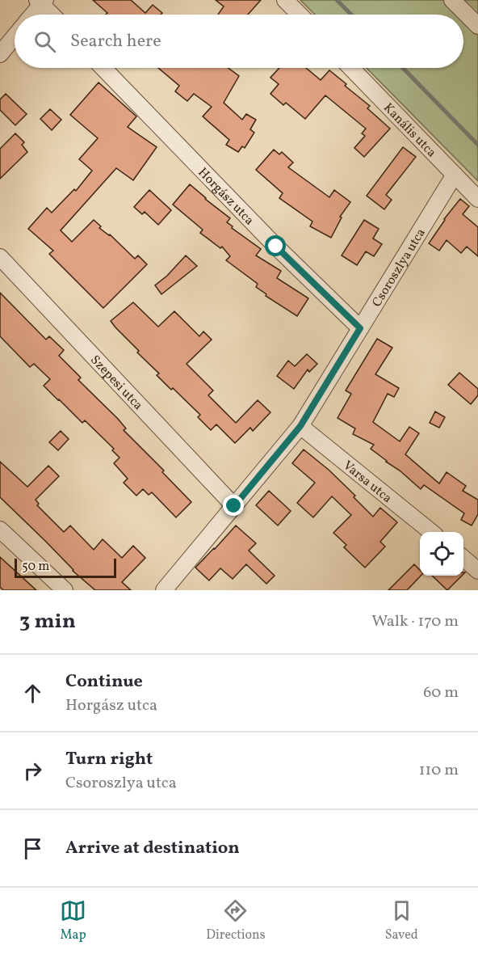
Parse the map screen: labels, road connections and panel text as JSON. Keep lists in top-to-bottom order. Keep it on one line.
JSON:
{"streets":{"street":["Kanális utca","Horgász utca","Csoroszlya utca","Szepesi utca","Varsa utca"]},"crossings":[["Kanális utca","Csoroszlya utca"],["Horgász utca","Csoroszlya utca"],["Csoroszlya utca","Szepesi utca"],["Csoroszlya utca","Varsa utca"]],"scale_bar":"50 m","page":{"search":"Search here","scale":"50 m","heading":["3 min","Walk · 170 m"],"list":[["Continue","Horgász utca","60 m"],["Turn right","Csoroszlya utca","110 m"],"Arrive at destination"],"nav":["Map","Directions","Saved"]}}
